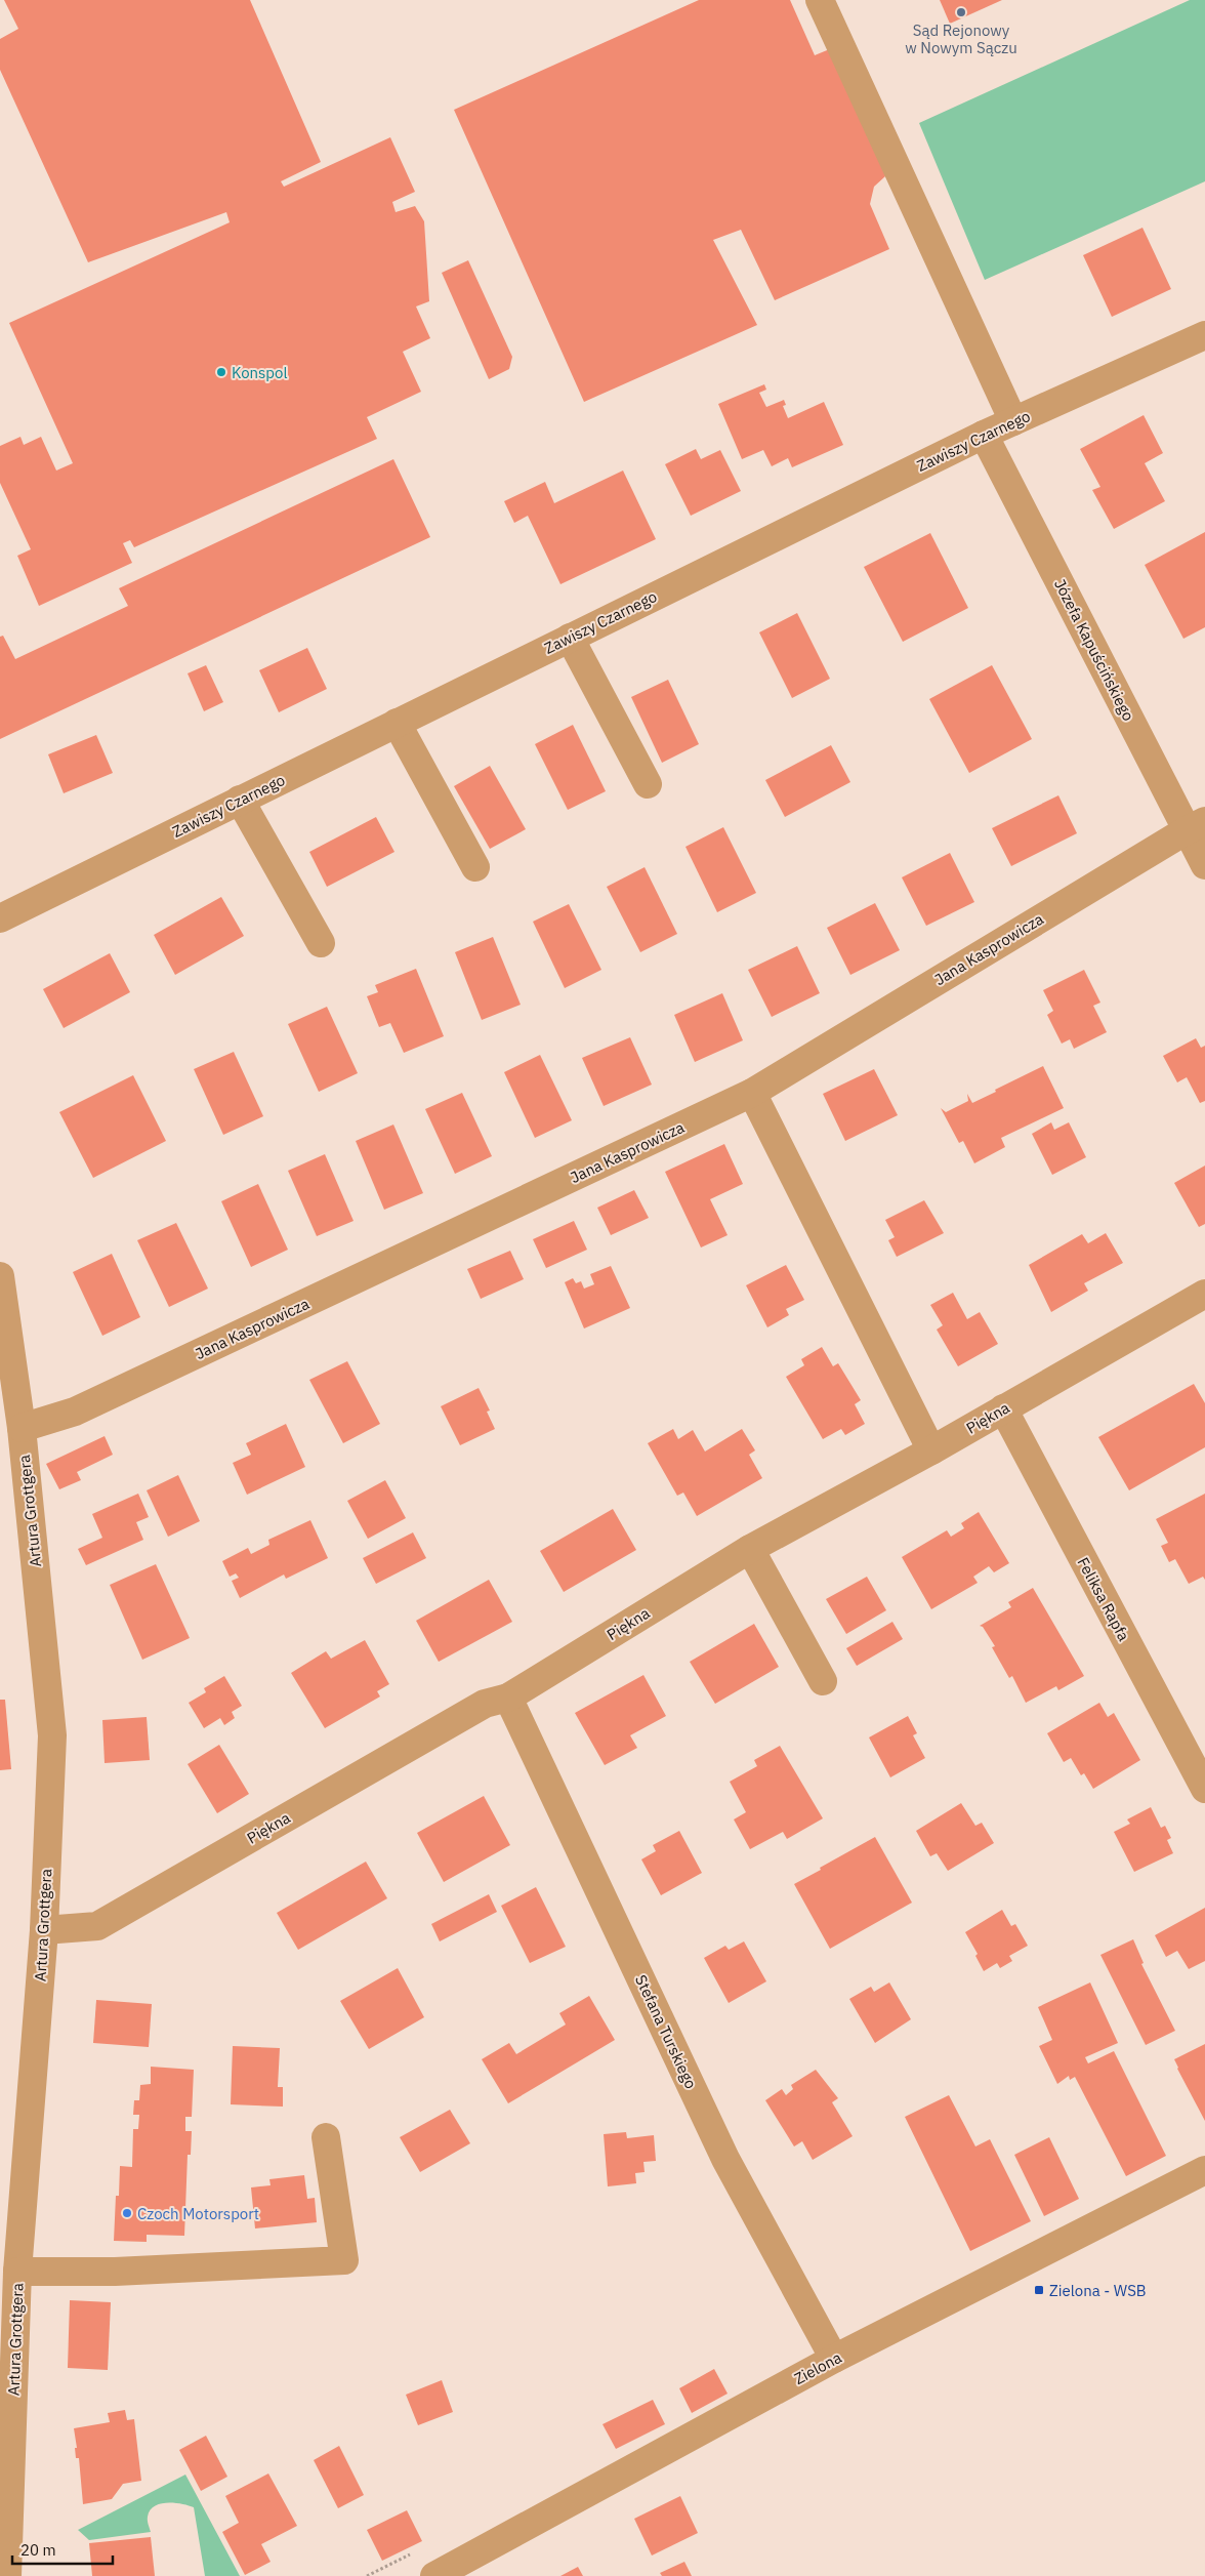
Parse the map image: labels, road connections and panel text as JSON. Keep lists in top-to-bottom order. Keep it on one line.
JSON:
{"streets":{"street":["Zawiszy Czarnego","Józefa Kapuścińskiego","Jana Kasprowicza","Piękna","Artura Grottgera","Feliksa Rapfa","Stefana Turskiego","Zielona"]},"crossings":[["Zawiszy Czarnego","Józefa Kapuścińskiego"],["Józefa Kapuścińskiego","Jana Kasprowicza"],["Jana Kasprowicza","Artura Grottgera"],["Piękna","Artura Grottgera"],["Piękna","Feliksa Rapfa"],["Piękna","Stefana Turskiego"],["Stefana Turskiego","Zielona"]],"places":{"other":["Sąd Rejonowy w Nowym Sączu","Konspol","Czoch Motorsport"],"transit":["Zielona - WSB"]},"scale_bar":"20 m"}
